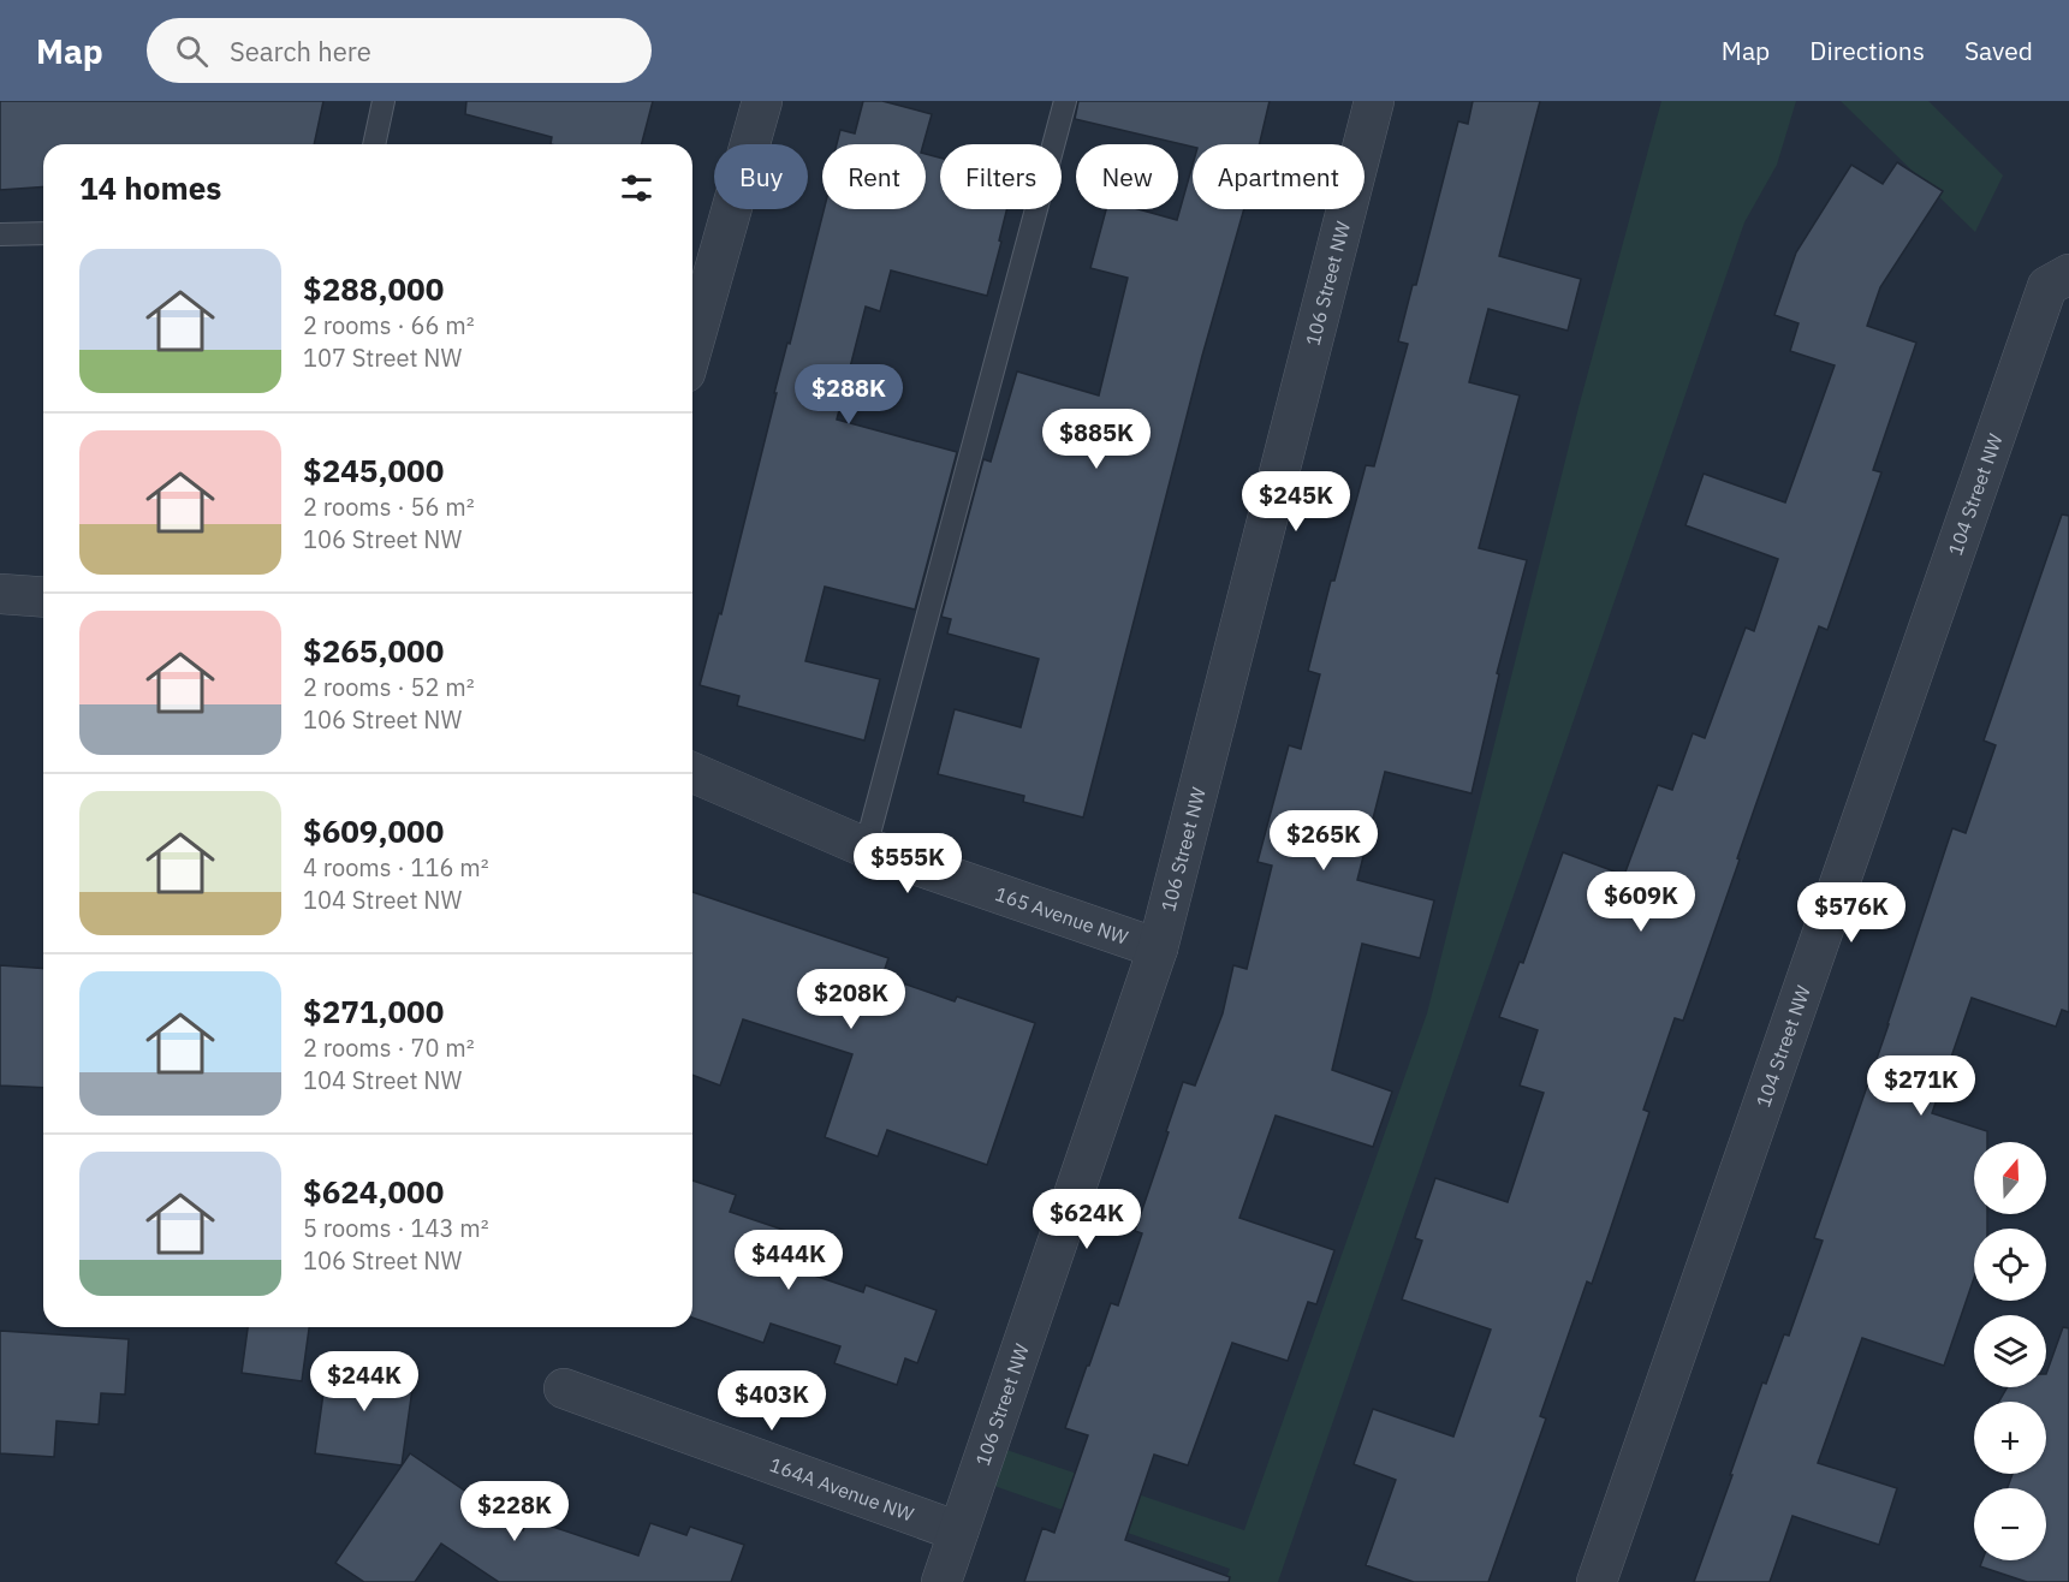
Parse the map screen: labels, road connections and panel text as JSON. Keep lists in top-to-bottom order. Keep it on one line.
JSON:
{"streets":{"street":["106 Street NW","104 Street NW","165 Avenue NW","164A Avenue NW"]},"crossings":[["106 Street NW","165 Avenue NW"],["106 Street NW","164A Avenue NW"]],"north":"top","page":{"header":"Map","search":"Search here","nav":["Map","Directions","Saved"],"chip":["Buy","Rent","Filters","New","Apartment"],"heading":"14 homes","list":[{"name":"$288,000","note":"2 rooms · 66 m² · 107 Street NW"},{"name":"$245,000","note":"2 rooms · 56 m² · 106 Street NW"},{"name":"$265,000","note":"2 rooms · 52 m² · 106 Street NW"},{"name":"$609,000","note":"4 rooms · 116 m² · 104 Street NW"},{"name":"$271,000","note":"2 rooms · 70 m² · 104 Street NW"},{"name":"$624,000","note":"5 rooms · 143 m² · 106 Street NW"}],"price":["$288K","$885K","$245K","$265K","$555K","$609K","$576K","$208K","$271K","$624K","$444K","$244K","$403K","$228K"],"map_buttons":["+","−"]}}
